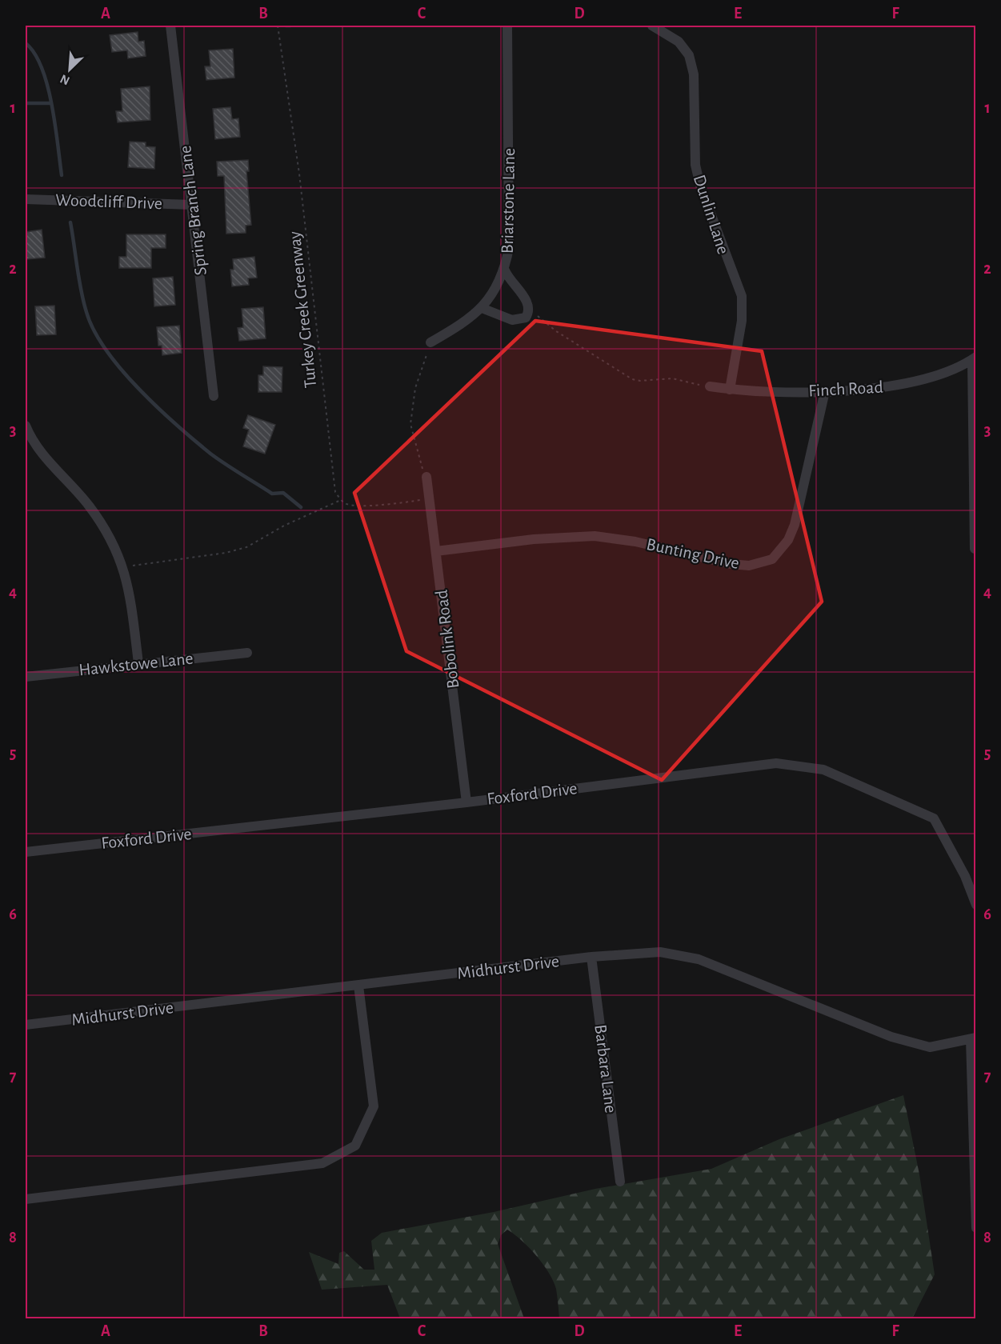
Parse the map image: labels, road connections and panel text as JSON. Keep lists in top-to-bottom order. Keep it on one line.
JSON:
{"streets":{"street":["Briarstone Lane","Woodcliff Drive","Spring Branch Lane","Dunlin Lane","Finch Road","Bunting Drive","Bobolink Road","Hawkstowe Lane","Foxford Drive","Midhurst Drive","Barbara Lane"],"path":["Turkey Creek Greenway"]},"crossings":[["Woodcliff Drive","Spring Branch Lane"],["Dunlin Lane","Finch Road"],["Finch Road","Bunting Drive"],["Bunting Drive","Bobolink Road"],["Bobolink Road","Foxford Drive"],["Midhurst Drive","Barbara Lane"]],"north":"bottom left","grid":{"columns":["A","B","C","D","E","F"],"rows":["1","2","3","4","5","6","7","8"]}}
